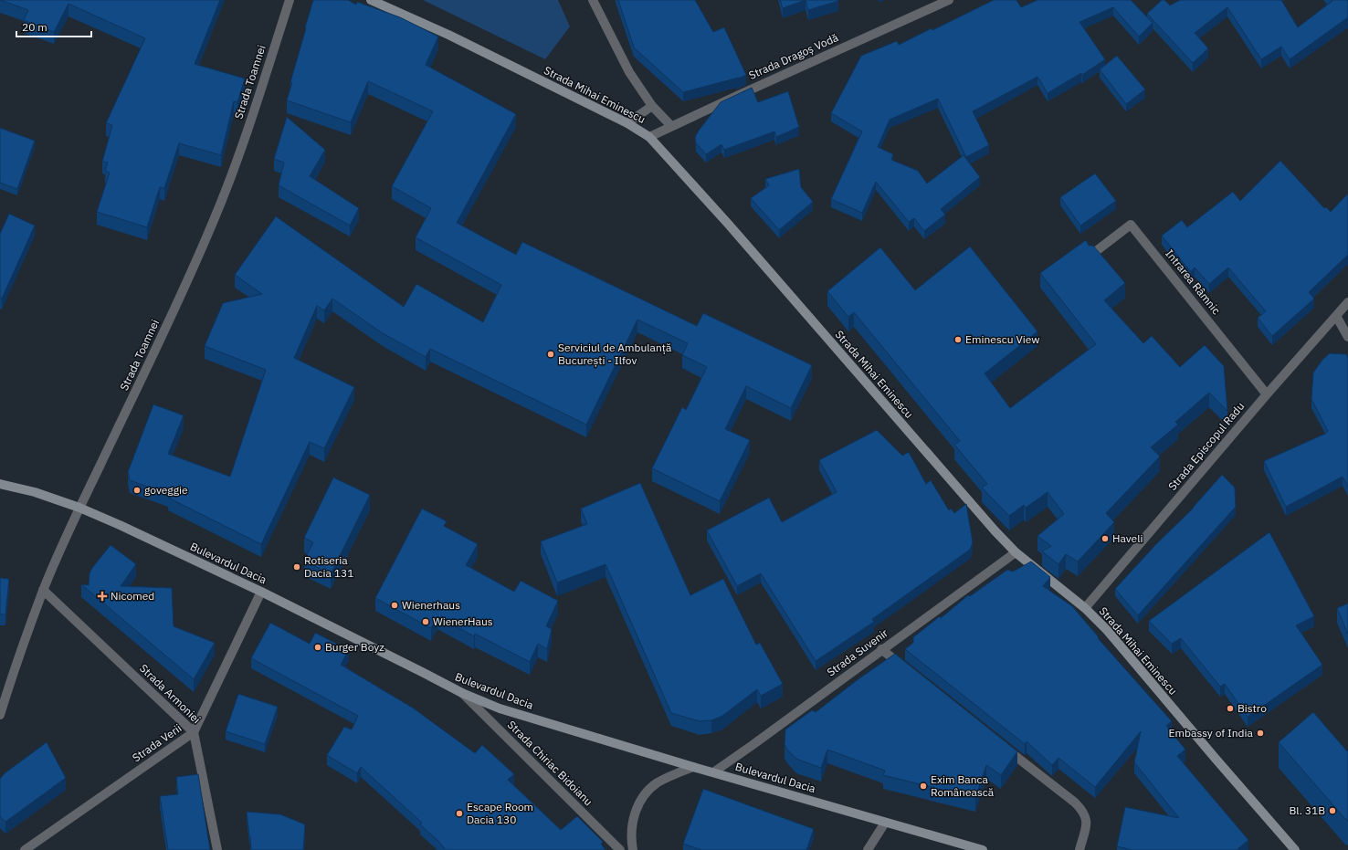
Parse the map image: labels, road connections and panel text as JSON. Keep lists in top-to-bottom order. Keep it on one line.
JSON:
{"streets":{"main road":["Strada Mihai Eminescu","Bulevardul Dacia"],"street":["Strada Dragoș Vodă","Strada Toamnei","Intrarea Râmnic","Strada Episcopul Radu","Strada Suvenir","Strada Armoniei","Strada Verii","Strada Chiriac Bidoianu"]},"crossings":[["Strada Dragoș Vodă","Strada Mihai Eminescu"],["Strada Toamnei","Bulevardul Dacia"],["Strada Toamnei","Strada Armoniei"],["Strada Mihai Eminescu","Strada Episcopul Radu"],["Strada Mihai Eminescu","Strada Suvenir"],["Intrarea Râmnic","Strada Episcopul Radu"],["Bulevardul Dacia","Strada Suvenir"],["Bulevardul Dacia","Strada Verii"],["Bulevardul Dacia","Strada Chiriac Bidoianu"],["Strada Armoniei","Strada Verii"]],"places":{"other":["Eminescu View","Serviciul de Ambulanță București - Ilfov","goveggie","Haveli","Rotiseria Dacia 131","Wienerhaus","WienerHaus","Burger Boyz","Bistro","Embassy of India","Exim Banca Românească","Bl. 31B","Escape Room Dacia 130"],"health":["Nicomed"]},"scale_bar":"20 m"}
